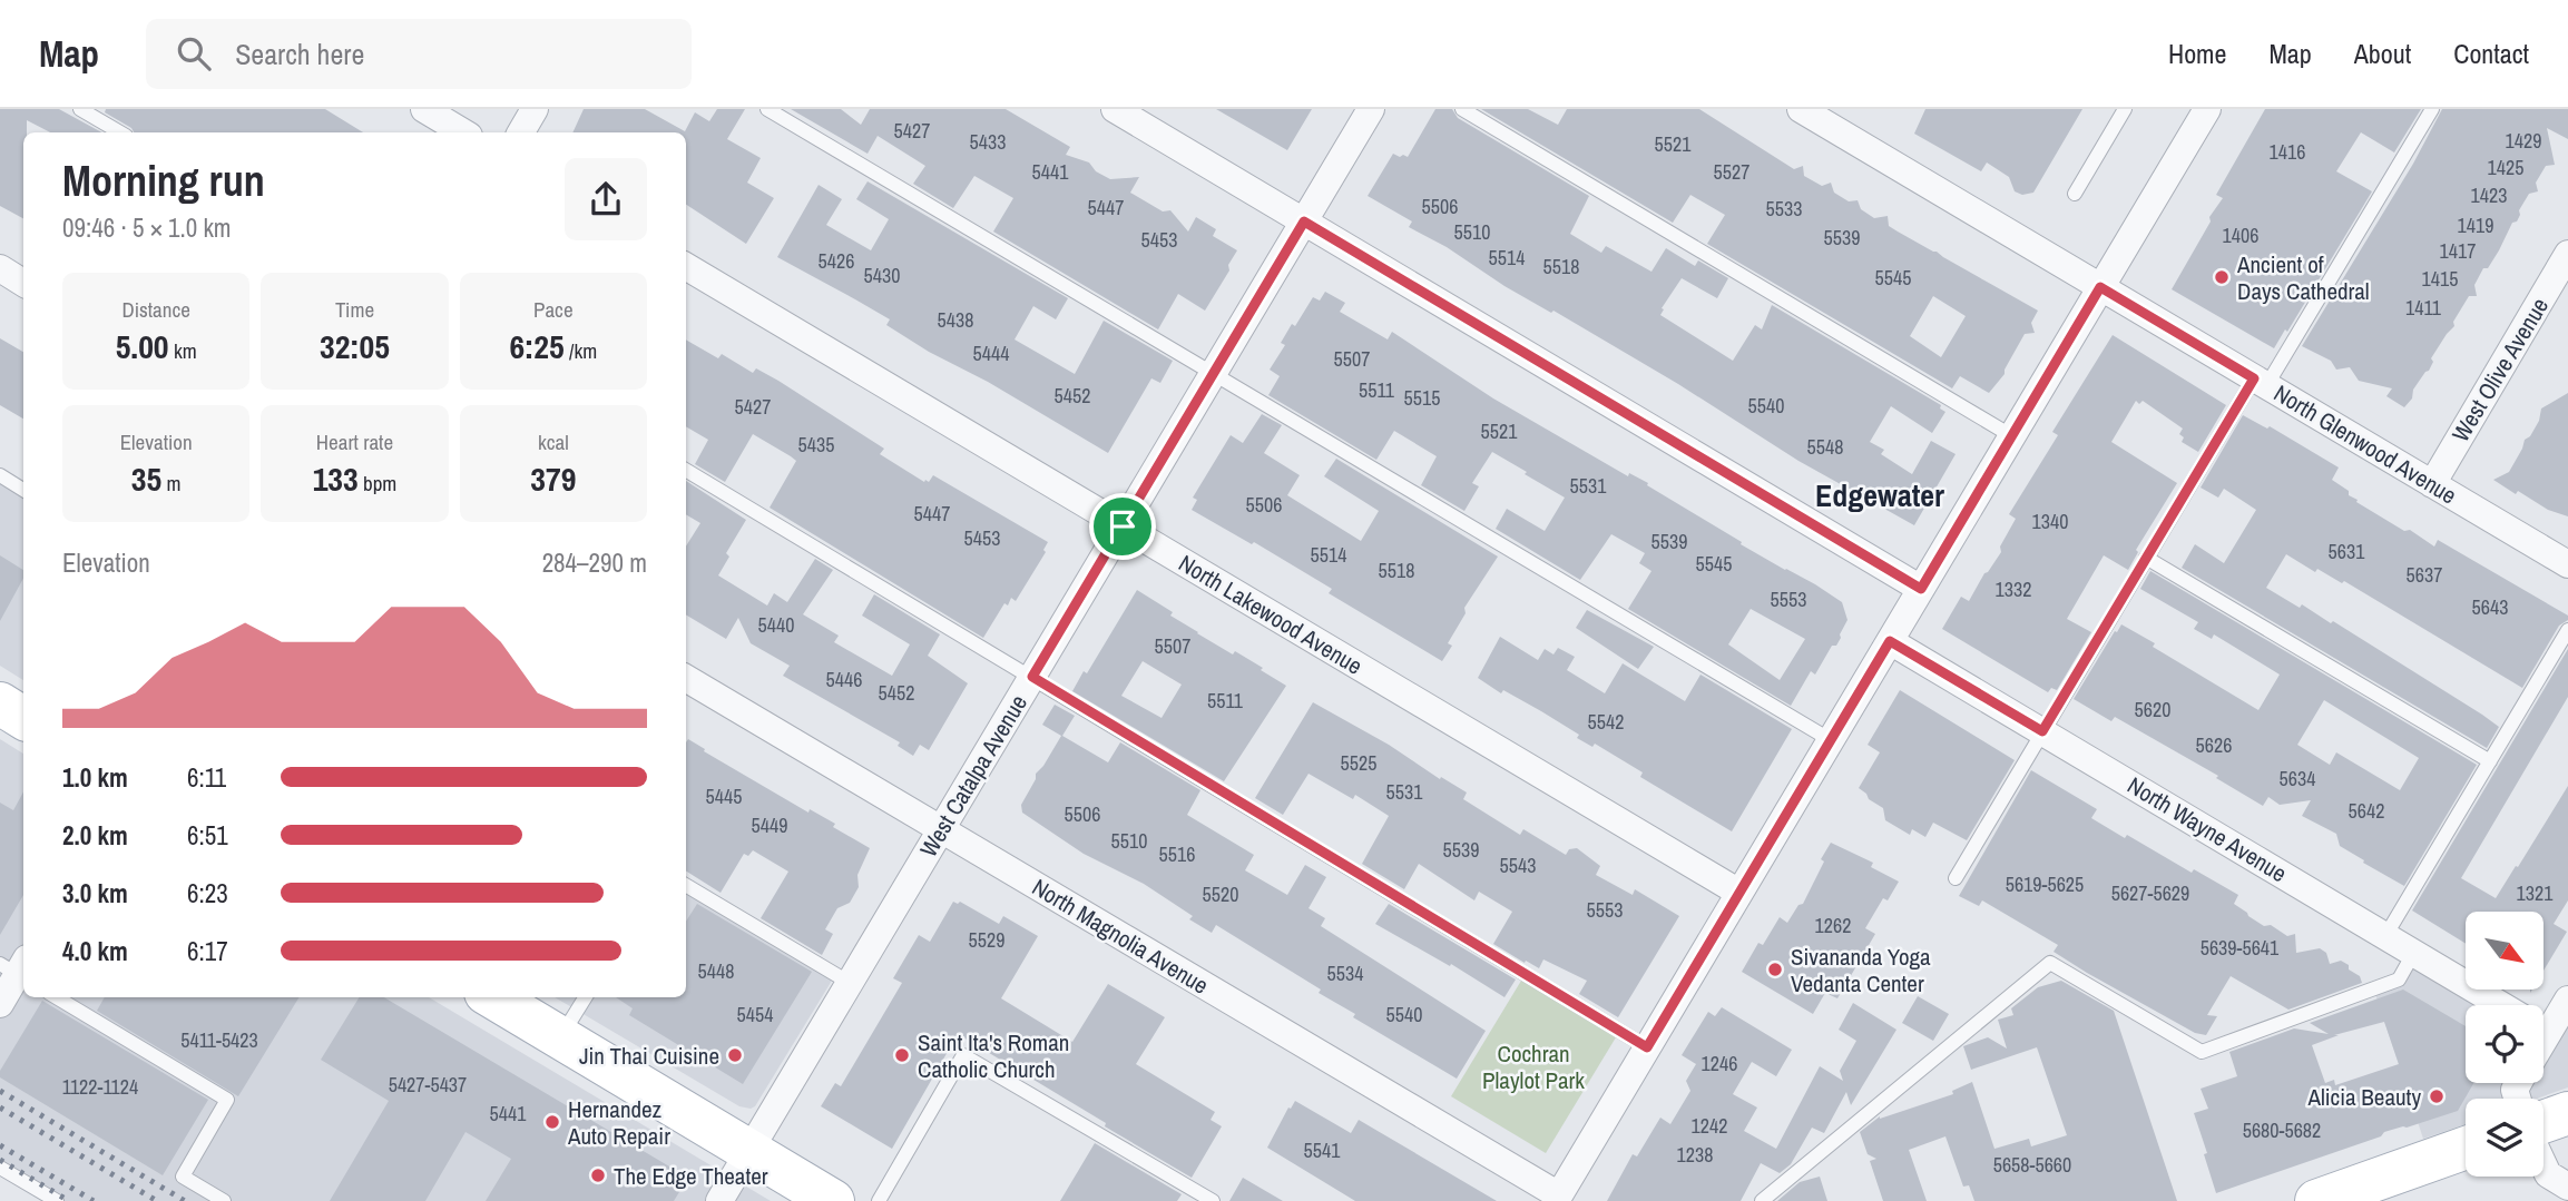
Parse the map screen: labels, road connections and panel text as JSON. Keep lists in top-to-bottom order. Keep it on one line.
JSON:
{"streets":{"street":["West Olive Avenue","North Glenwood Avenue","North Lakewood Avenue","West Catalpa Avenue","North Wayne Avenue","North Magnolia Avenue"]},"crossings":[["West Olive Avenue","North Glenwood Avenue"],["North Lakewood Avenue","West Catalpa Avenue"],["West Catalpa Avenue","North Magnolia Avenue"]],"districts":["Edgewater"],"parks":["Cochran Playlot Park"],"places":["Ancient of Days Cathedral","Sivananda Yoga Vedanta Center","Jin Thai Cuisine","Saint Ita's Roman Catholic Church","Alicia Beauty","Hernandez Auto Repair","The Edge Theater"],"house_numbers":["5427","1429","5433","5521","1416","1425","5441","5527","1423","5506","5447","5533","1419","5510","1406","5539","5453","1417","5514","5426","5518","5430","5545","1415","1411","5438","5444","5507","5511","5452","5515","5540","5427","5521","5435","5548","5531","5506","5447","1340","5453","5539","5631","5514","5545","5518","5637","1332","5553","5643","5440","5507","5446","5452","5511","5620","5542","5626","5525","5634","5531","5445","5642","5506","5449","5510","5539","5516","5543","5619-5625","5627-5629","1321","5520","5553","1262","5529","5639-5641","5448","5534","5454","5540","5411-5423","1246","5427-5437","1122-1124","5441","1242","5680-5682","5541","1238","5658-5660"],"north":"bottom right","page":{"header":"Map","search":"Search here","nav":["Home","Map","About","Contact"],"heading":["Morning run","09:46 · 5 × 1.0 km"],"stats":[["Distance","5.00 km"],["Time","32:05"],["Pace","6:25 /km"],["Elevation","35 m"],["Heart rate","133 bpm"],["kcal","379"]],"chart":["Elevation","284–290 m"],"list":[{"name":"1.0 km","note":"6:11"},{"name":"2.0 km","note":"6:51"},{"name":"3.0 km","note":"6:23"},{"name":"4.0 km","note":"6:17"}]}}
